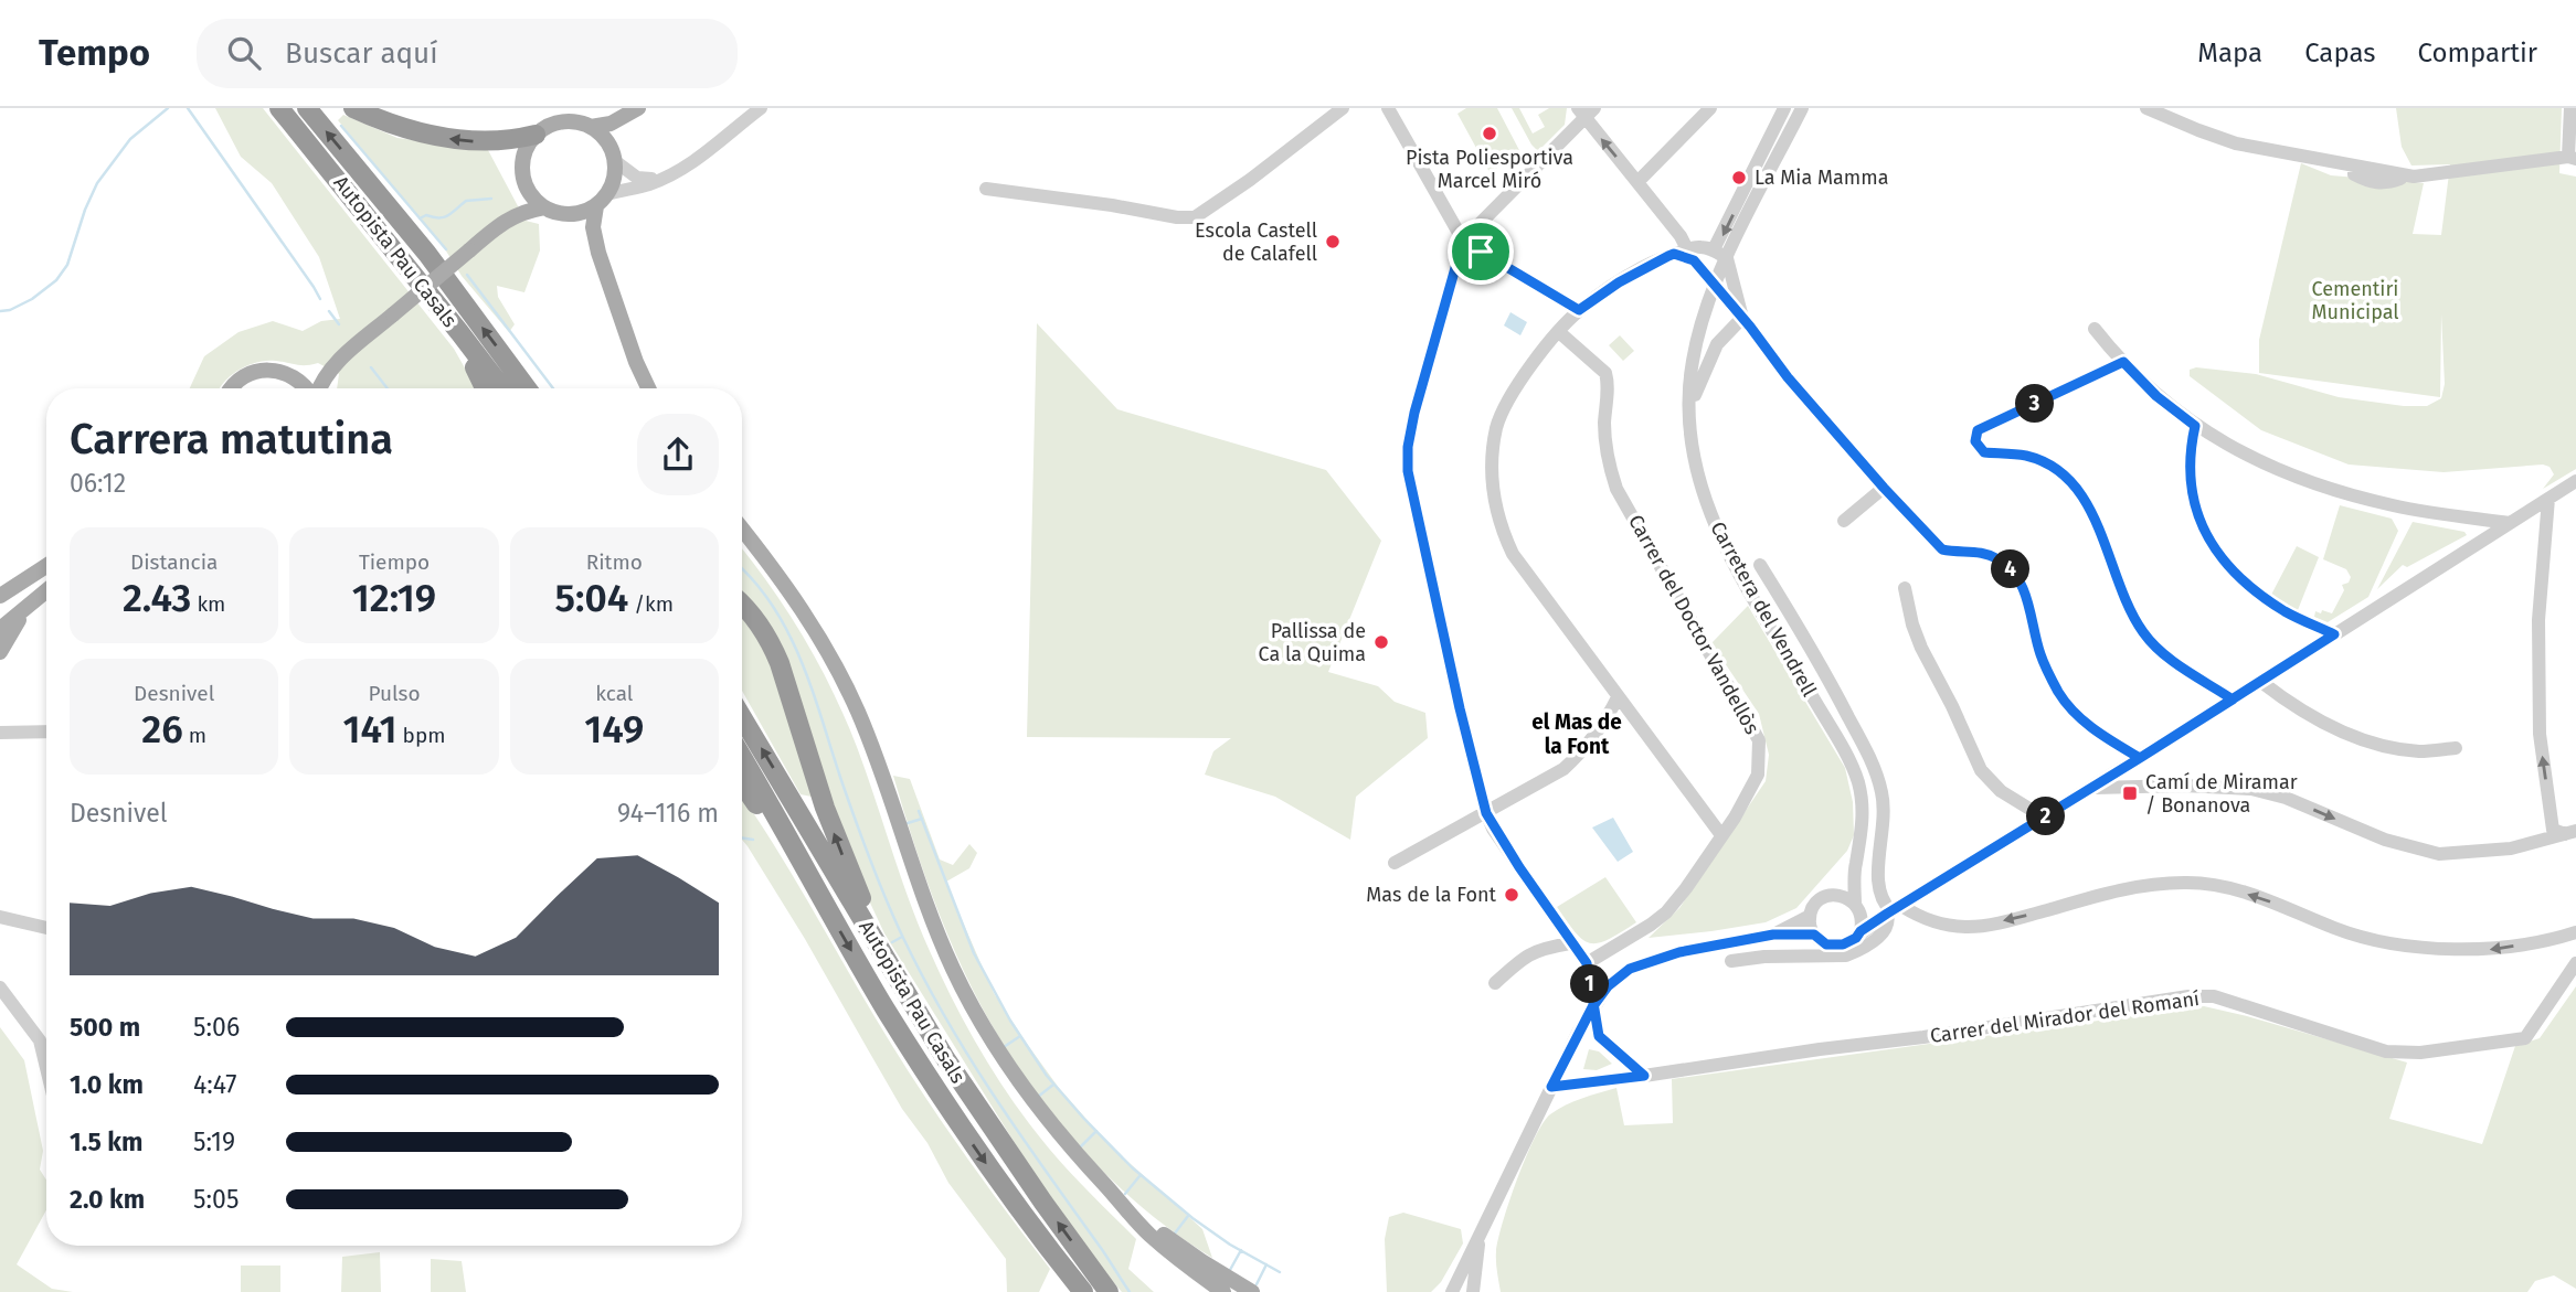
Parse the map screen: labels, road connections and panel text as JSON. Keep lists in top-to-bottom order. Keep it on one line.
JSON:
{"streets":{"highway":["Autopista Pau Casals"],"street":["Carretera del Vendrell","Carrer del Doctor Vandellòs","Carrer del Mirador del Romaní"]},"districts":["el Mas de la Font"],"parks":["Cementiri Municipal"],"places":{"other":["Pista Poliesportiva Marcel Miró","La Mia Mamma","Escola Castell de Calafell","Pallissa de Ca la Quima","Mas de la Font"],"transit":["Camí de Miramar / Bonanova"]},"page":{"header":"Tempo","search":"Buscar aquí","nav":["Mapa","Capas","Compartir"],"pins":["3","4","2","1"],"heading":["Carrera matutina","06:12"],"stats":[["Distancia","2.43 km"],["Tiempo","12:19"],["Ritmo","5:04 /km"],["Desnivel","26 m"],["Pulso","141 bpm"],["kcal","149"]],"chart":["Desnivel","94–116 m"],"list":[{"name":"500 m","note":"5:06"},{"name":"1.0 km","note":"4:47"},{"name":"1.5 km","note":"5:19"},{"name":"2.0 km","note":"5:05"}]}}
